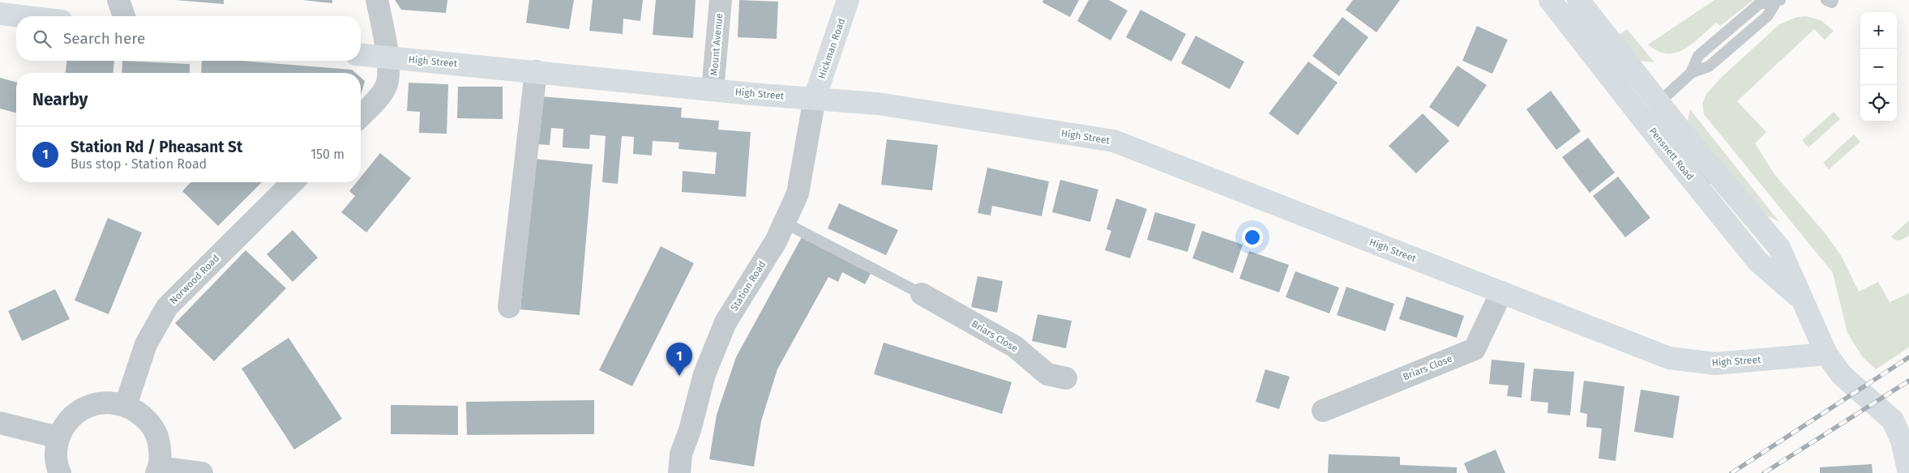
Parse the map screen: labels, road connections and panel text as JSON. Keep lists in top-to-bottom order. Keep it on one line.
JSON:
{"streets":{"main road":["Hickman Road","High Street","Pensnett Road"],"street":["Mount Avenue","Norwood Road","Station Road","Briars Close"]},"crossings":[["Mount Avenue","High Street"],["Hickman Road","High Street"],["Hickman Road","Station Road"],["High Street","Pensnett Road"],["High Street","Station Road"],["High Street","Briars Close"]],"page":{"map_buttons":["+","−"],"search":"Search here","heading":"Nearby","list":[{"mark":"1","name":"Station Rd / Pheasant St","note":"Bus stop · Station Road","value":"150 m"}],"pins":"1"}}
